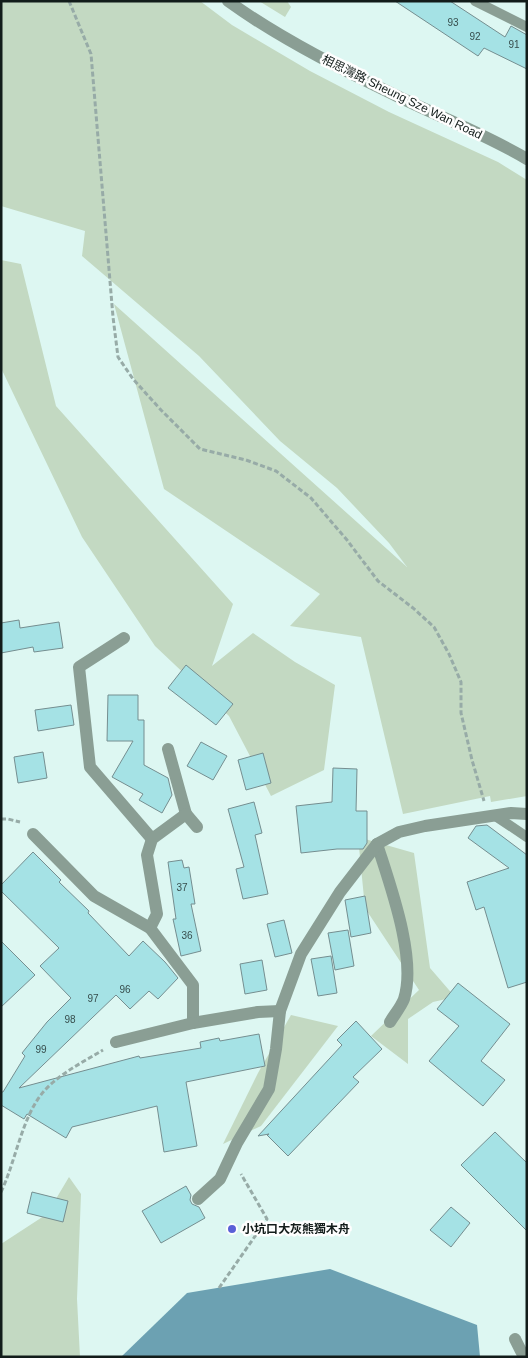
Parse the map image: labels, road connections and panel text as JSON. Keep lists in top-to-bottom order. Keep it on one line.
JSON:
{"streets":{"street":["相思灣路 Sheung Sze Wan Road"]},"places":["小坑口大灰熊獨木舟"],"house_numbers":["93","92","91","37","36","96","97","98","99"]}
